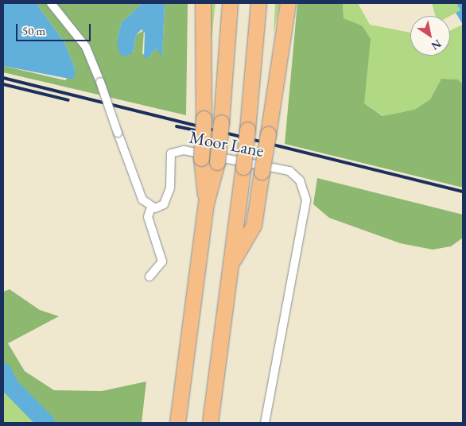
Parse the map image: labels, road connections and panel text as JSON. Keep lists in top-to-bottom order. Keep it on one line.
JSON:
{"streets":{"street":["Moor Lane"]},"scale_bar":"50 m","north":"bottom right"}
